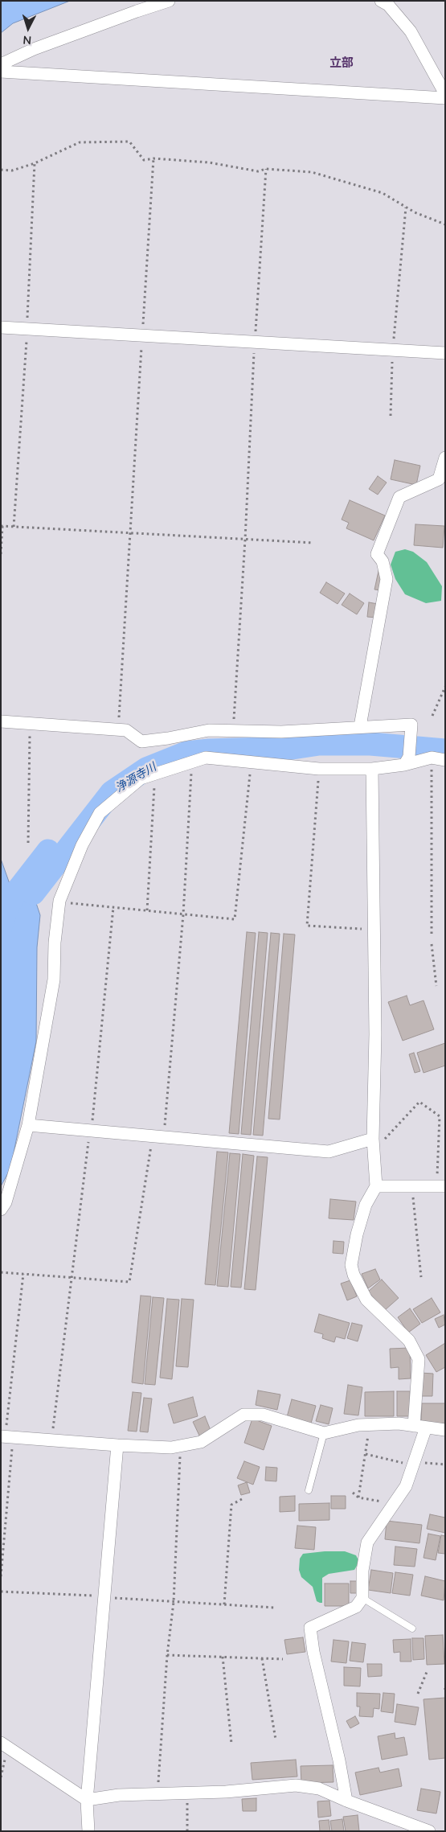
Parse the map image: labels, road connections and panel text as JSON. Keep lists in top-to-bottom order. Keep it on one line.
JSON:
{"districts":["立部"],"water":["浄源寺川"],"north":"bottom"}
